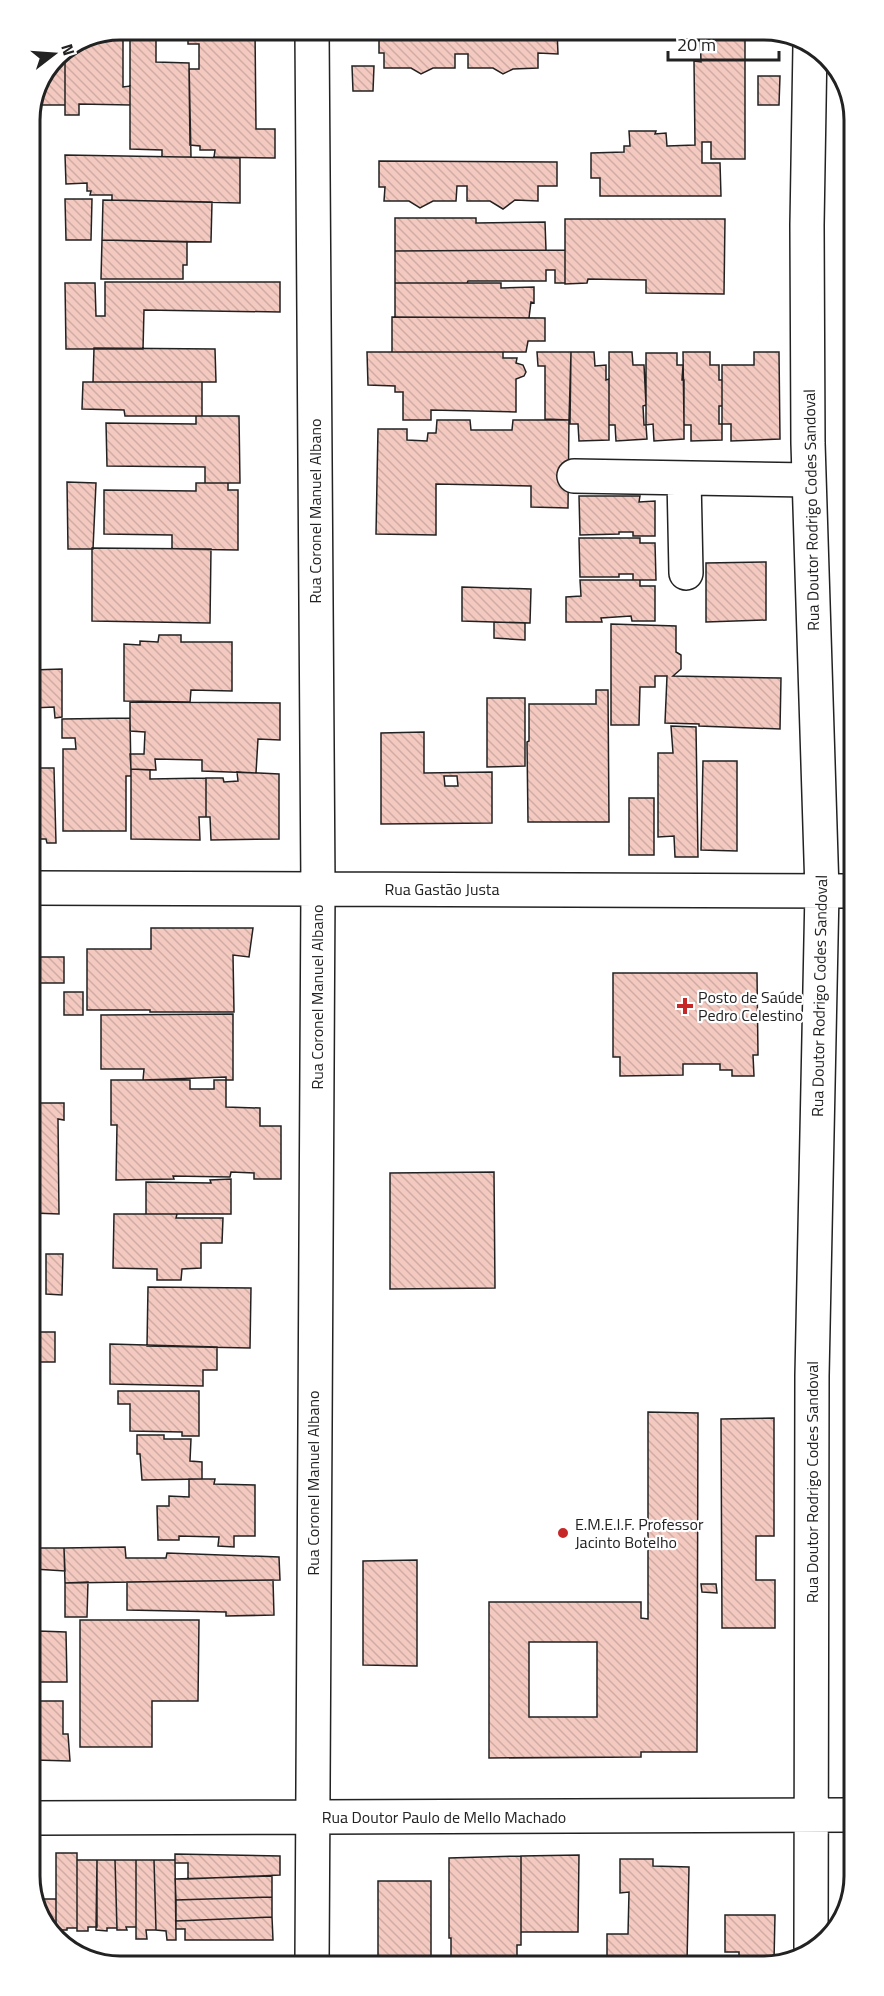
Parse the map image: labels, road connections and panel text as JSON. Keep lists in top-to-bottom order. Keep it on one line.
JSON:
{"streets":{"street":["Rua Doutor Rodrigo Codes Sandoval","Rua Coronel Manuel Albano","Rua Gastão Justa","Rua Doutor Paulo de Mello Machado"]},"crossings":[["Rua Doutor Rodrigo Codes Sandoval","Rua Gastão Justa"],["Rua Doutor Rodrigo Codes Sandoval","Rua Doutor Paulo de Mello Machado"],["Rua Coronel Manuel Albano","Rua Gastão Justa"],["Rua Coronel Manuel Albano","Rua Doutor Paulo de Mello Machado"]],"places":{"health":["Posto de Saúde Pedro Celestino"],"other":["E.M.E.I.F. Professor Jacinto Botelho"]},"scale_bar":"20 m","north":"right"}
